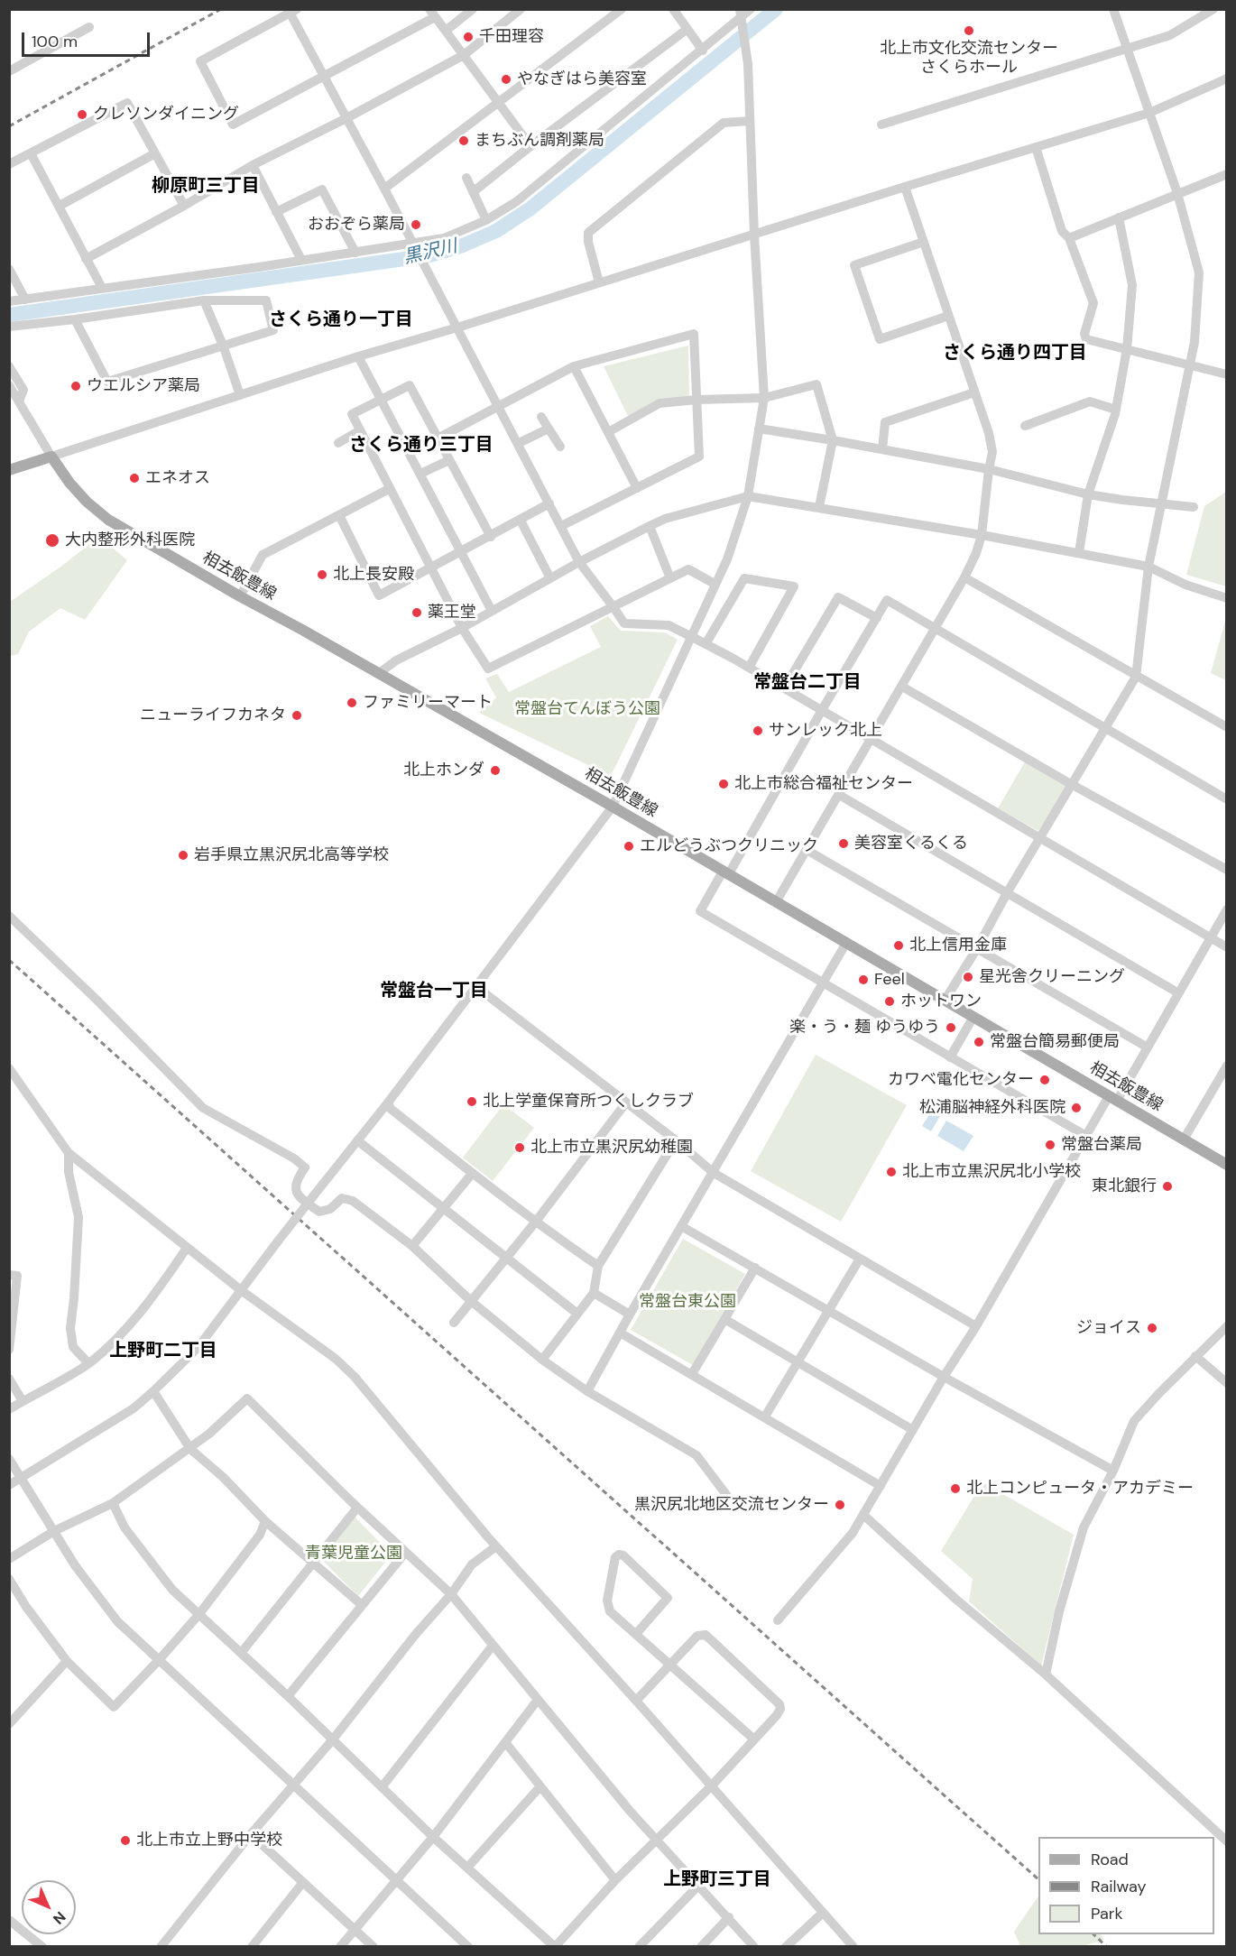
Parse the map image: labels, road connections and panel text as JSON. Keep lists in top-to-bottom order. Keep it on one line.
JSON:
{"streets":{"main road":["相去飯豊線"]},"districts":["柳原町三丁目","さくら通り一丁目","さくら通り四丁目","さくら通り三丁目","常盤台二丁目","常盤台一丁目","上野町二丁目","上野町三丁目"],"water":["黒沢川"],"parks":["常盤台てんぼう公園","常盤台東公園","青葉児童公園"],"places":["北上市文化交流センター さくらホール","千田理容","やなぎはら美容室","クレソンダイニング","まちぶん調剤薬局","おおぞら薬局","ウエルシア薬局","エネオス","大内整形外科医院","北上長安殿","薬王堂","ファミリーマート","ニューライフカネタ","サンレック北上","北上ホンダ","北上市総合福祉センター","美容室くるくる","エルどうぶつクリニック","岩手県立黒沢尻北高等学校","北上信用金庫","星光舎クリーニング","Feel","ホットワン","楽・う・麺 ゆうゆう","常盤台簡易郵便局","カワベ電化センター","北上学童保育所つくしクラブ","松浦脳神経外科医院","常盤台薬局","北上市立黒沢尻幼稚園","北上市立黒沢尻北小学校","東北銀行","ジョイス","北上コンピュータ・アカデミー","黒沢尻北地区交流センター","北上市立上野中学校"],"legend":["Road","Railway","Park"],"scale_bar":"100 m","north":"bottom right"}
